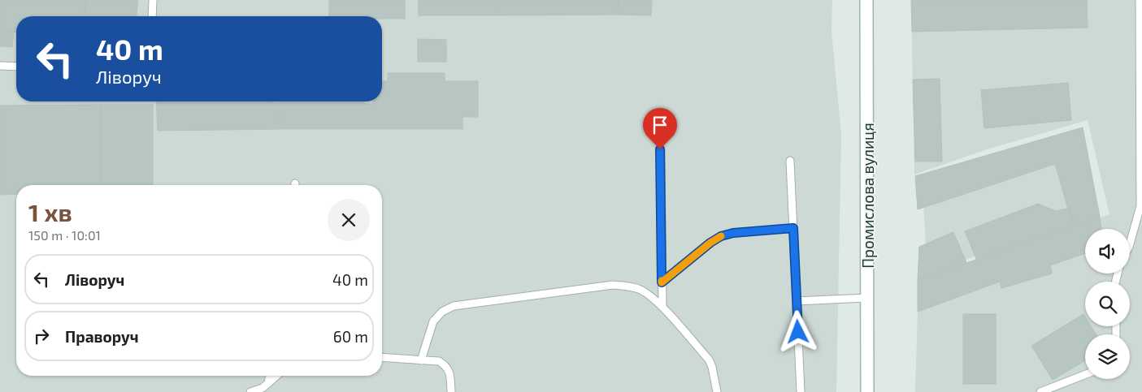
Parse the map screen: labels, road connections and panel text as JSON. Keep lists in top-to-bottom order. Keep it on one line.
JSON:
{"streets":{"street":["Промислова вулиця"]},"page":{"turn":["40 m","Ліворуч"],"heading":["1 хв","150 m · 10:01"],"list":[{"name":"Ліворуч","value":"40 m"},{"name":"Праворуч","value":"60 m"}]}}
